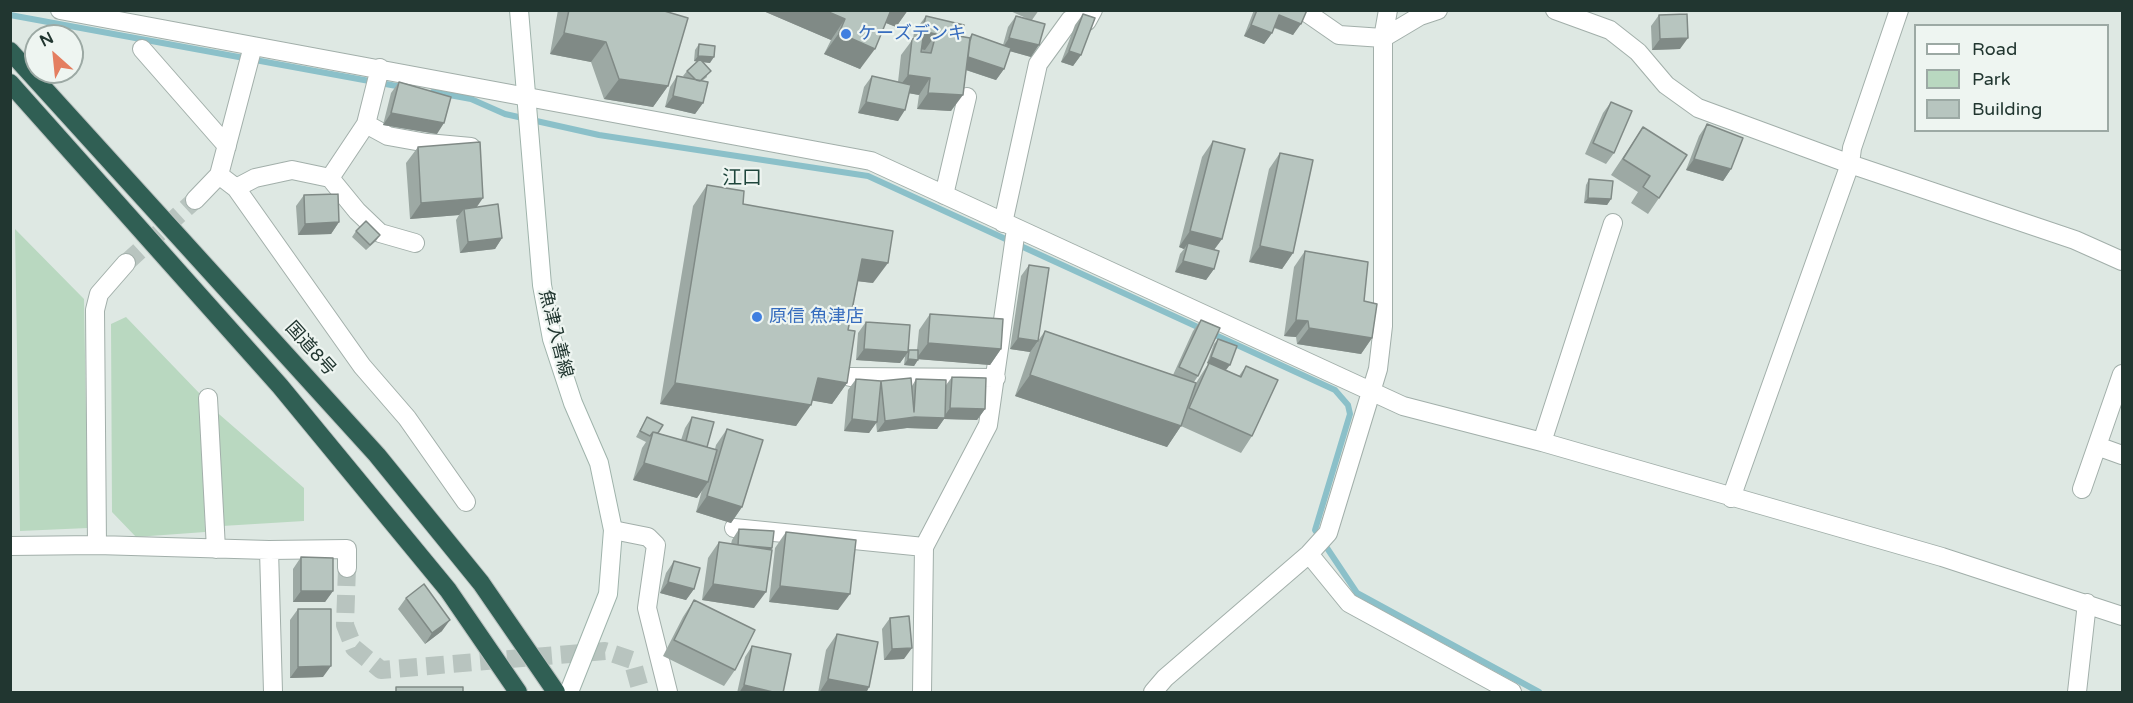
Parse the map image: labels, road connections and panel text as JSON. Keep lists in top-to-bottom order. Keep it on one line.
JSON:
{"streets":{"highway":["国道8号"],"street":["魚津入善線"]},"districts":["江口"],"places":["ケーズデンキ","原信 魚津店"],"legend":["Road","Park","Building"],"north":"top left"}
